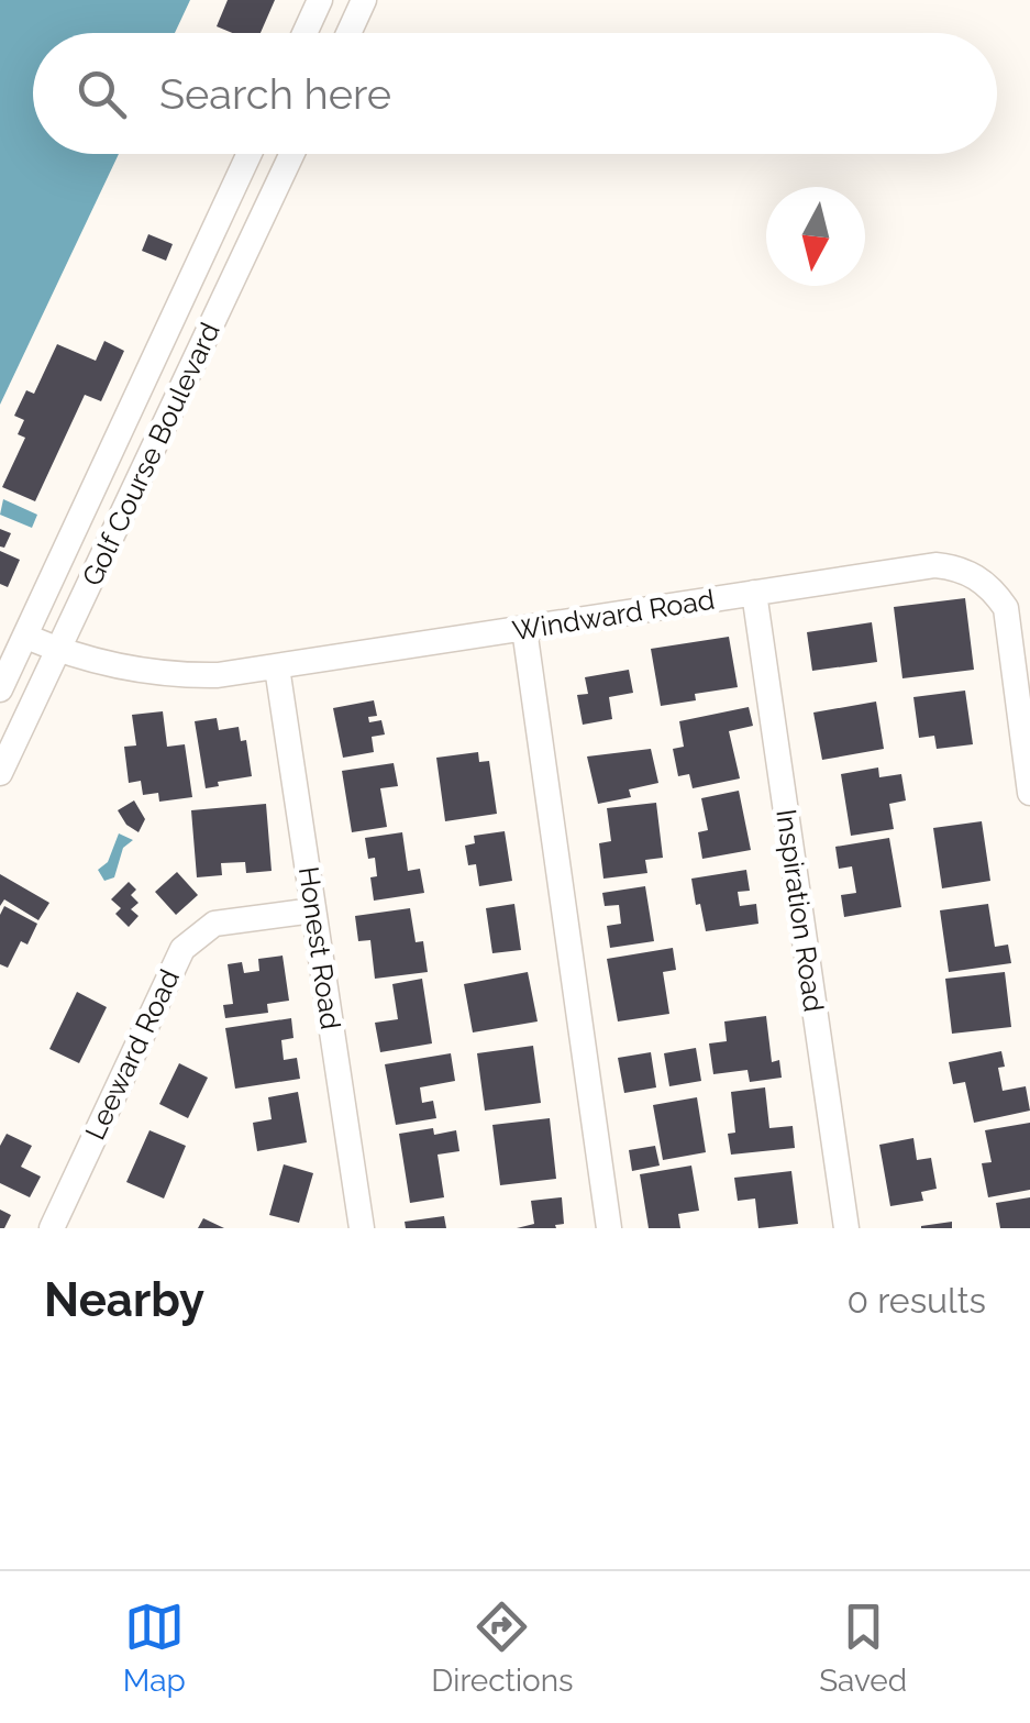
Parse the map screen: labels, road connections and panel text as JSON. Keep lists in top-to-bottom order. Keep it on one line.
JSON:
{"streets":{"street":["Golf Course Boulevard","Windward Road","Inspiration Road","Honest Road","Leeward Road"]},"crossings":[["Golf Course Boulevard","Windward Road"],["Windward Road","Inspiration Road"],["Windward Road","Honest Road"],["Honest Road","Leeward Road"]],"north":"bottom","page":{"search":"Search here","heading":["Nearby","0 results"],"nav":["Map","Directions","Saved"]}}
